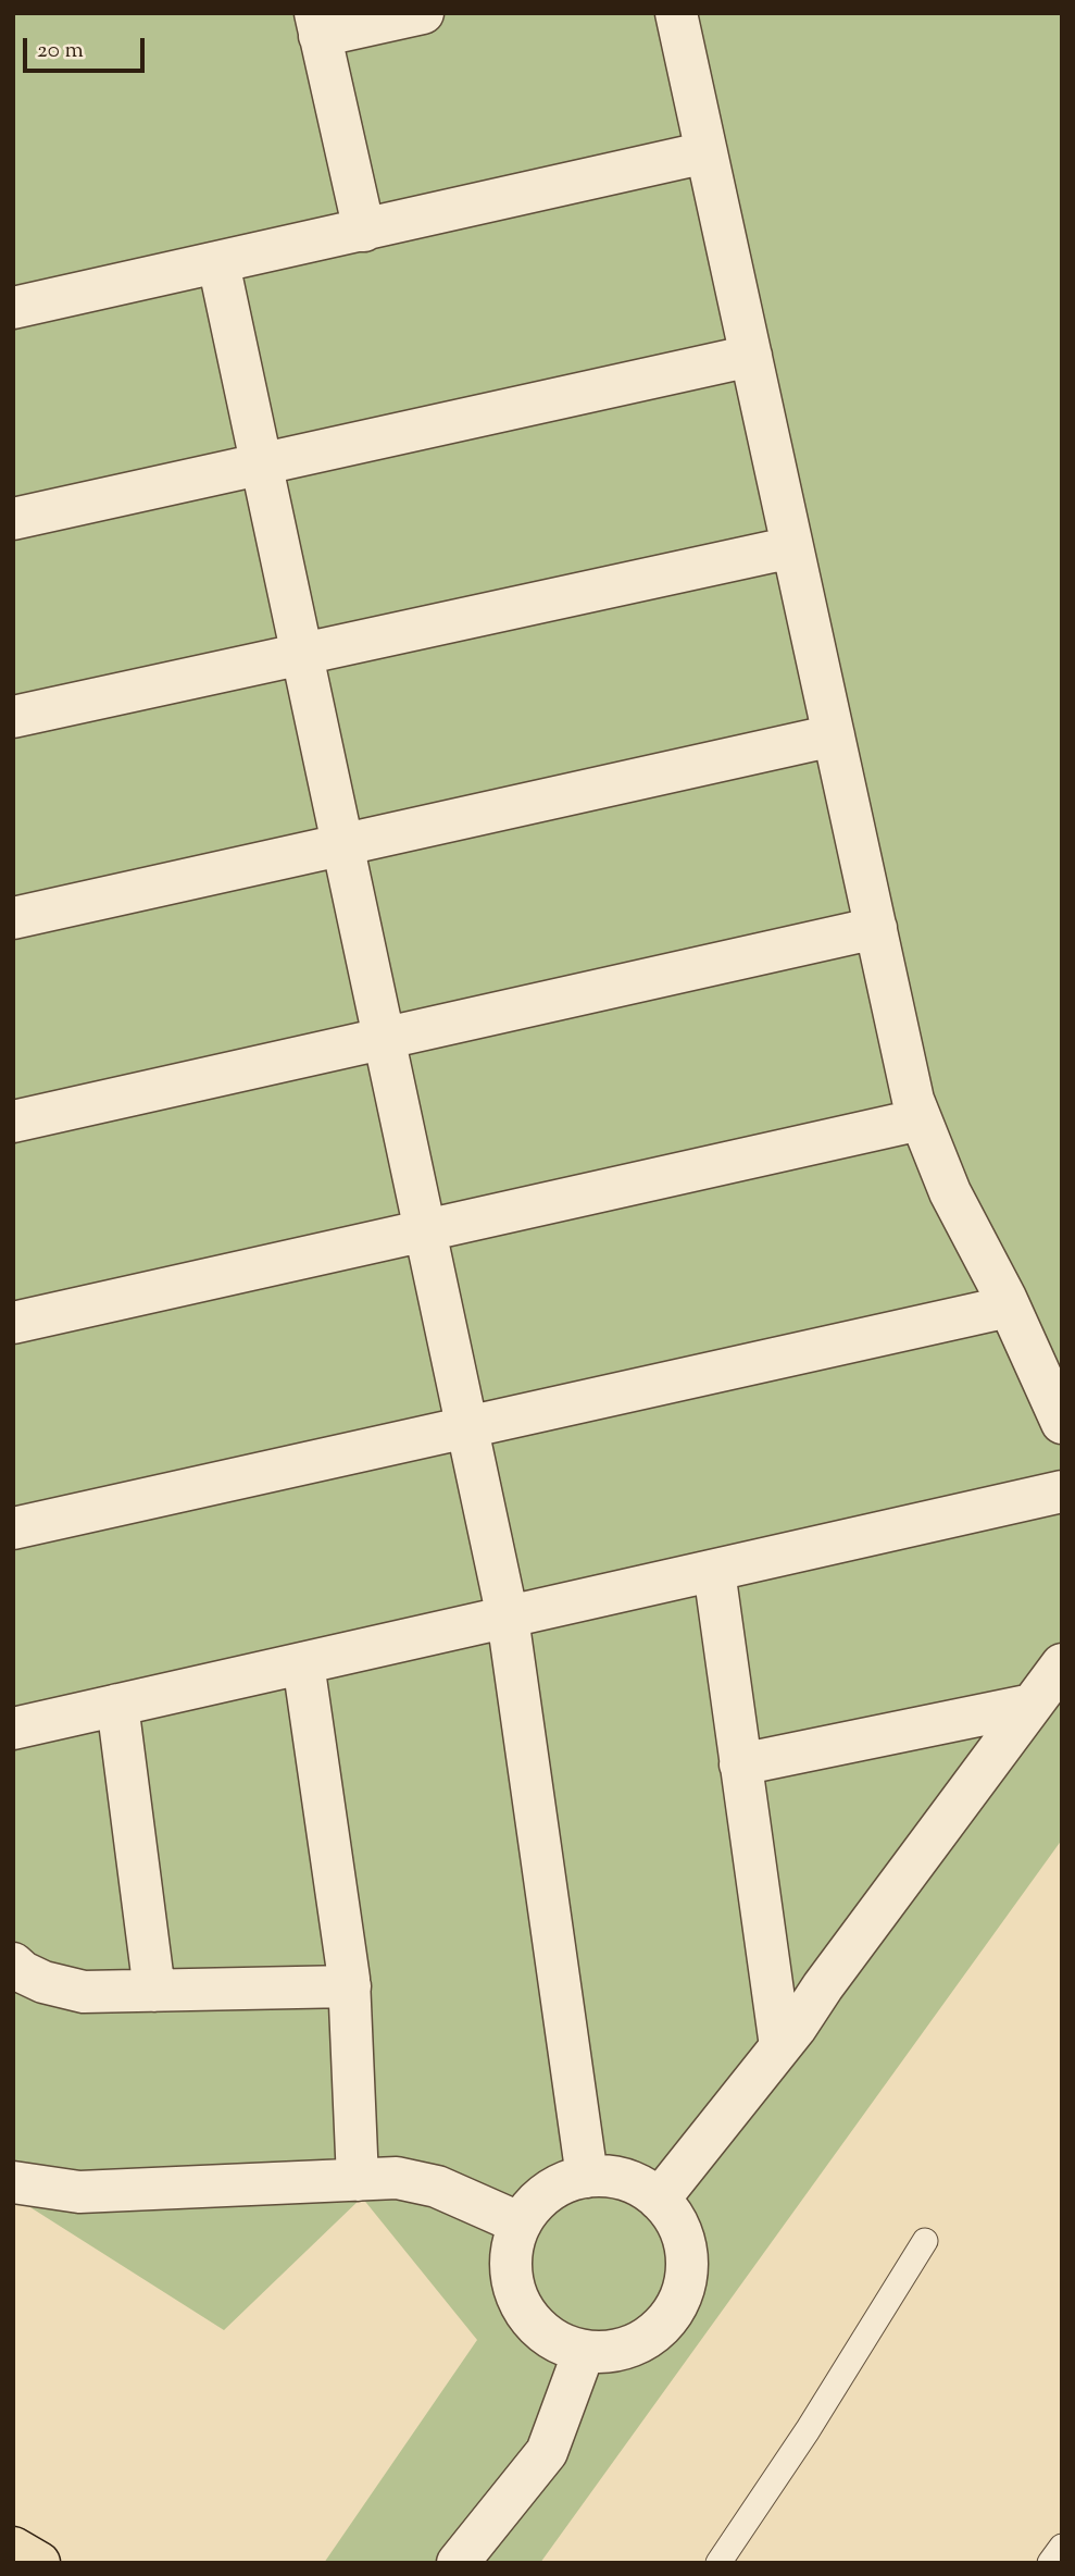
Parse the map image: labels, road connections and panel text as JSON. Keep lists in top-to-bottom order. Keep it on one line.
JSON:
{"scale_bar":"20 m"}
